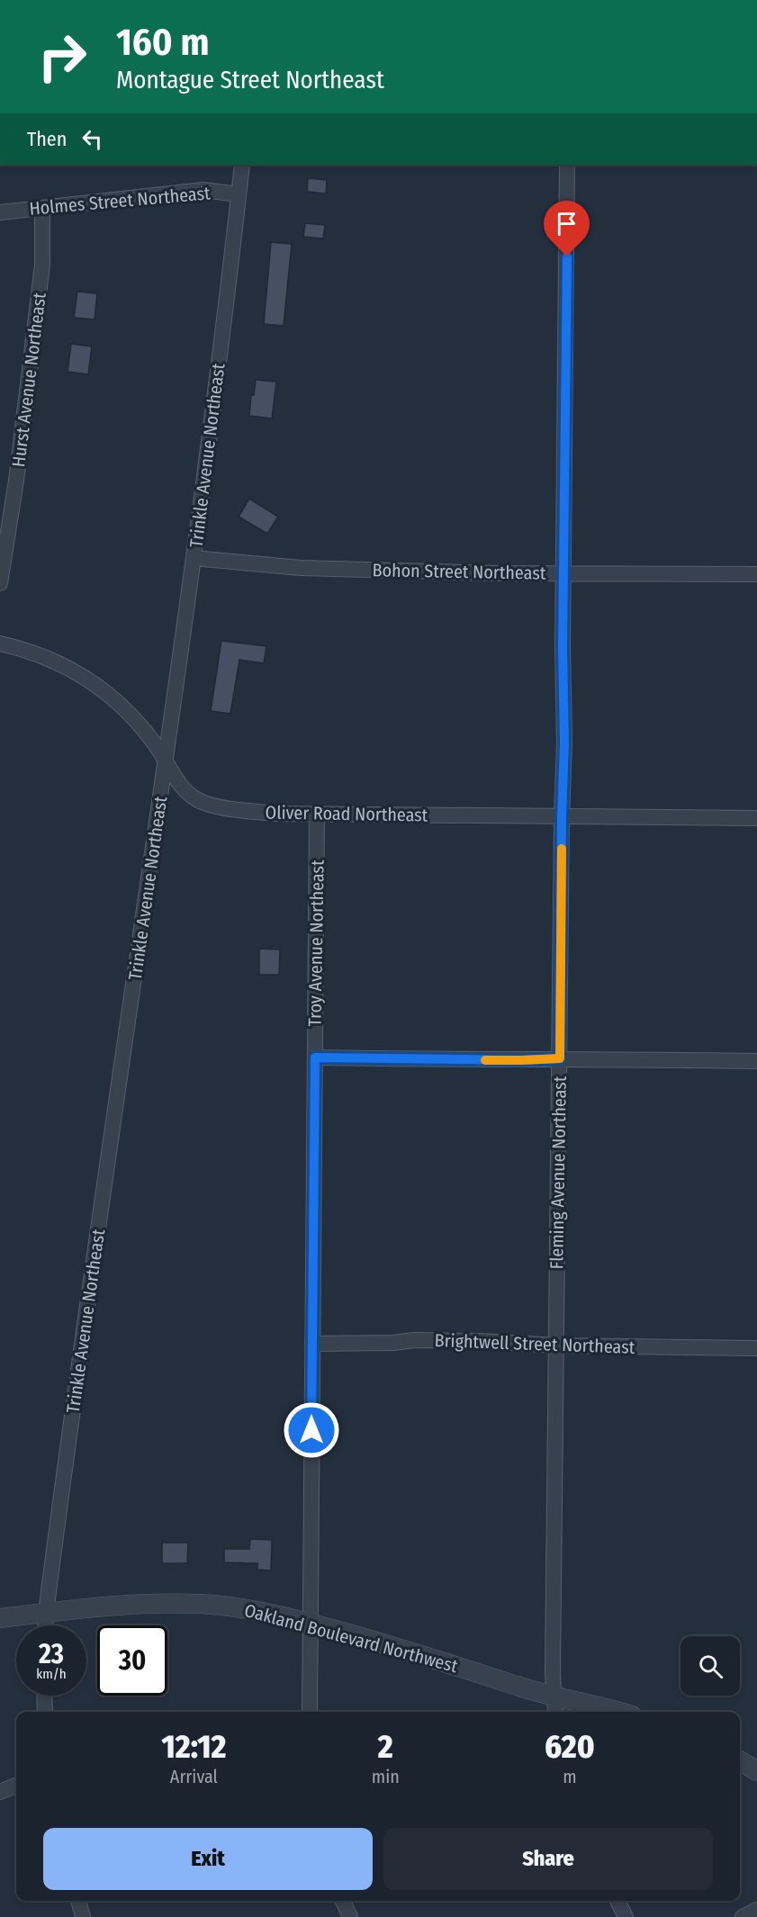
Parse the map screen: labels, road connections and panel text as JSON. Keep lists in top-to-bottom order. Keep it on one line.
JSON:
{"streets":{"street":["Holmes Street Northeast","Hurst Avenue Northeast","Trinkle Avenue Northeast","Bohon Street Northeast","Oliver Road Northeast","Troy Avenue Northeast","Fleming Avenue Northeast","Brightwell Street Northeast","Oakland Boulevard Northwest"]},"crossings":[["Holmes Street Northeast","Hurst Avenue Northeast"],["Holmes Street Northeast","Trinkle Avenue Northeast"],["Trinkle Avenue Northeast","Bohon Street Northeast"],["Trinkle Avenue Northeast","Oliver Road Northeast"],["Trinkle Avenue Northeast","Oakland Boulevard Northwest"],["Bohon Street Northeast","Fleming Avenue Northeast"],["Oliver Road Northeast","Troy Avenue Northeast"],["Oliver Road Northeast","Fleming Avenue Northeast"],["Troy Avenue Northeast","Brightwell Street Northeast"],["Troy Avenue Northeast","Oakland Boulevard Northwest"],["Fleming Avenue Northeast","Brightwell Street Northeast"],["Fleming Avenue Northeast","Oakland Boulevard Northwest"]],"page":{"turn":["160 m","Montague Street Northeast"],"then":"Then","speed":"23 km/h","limit":"30","eta":["12:12","Arrival","2","min","620","m"],"buttons":["Exit","Share"]}}
